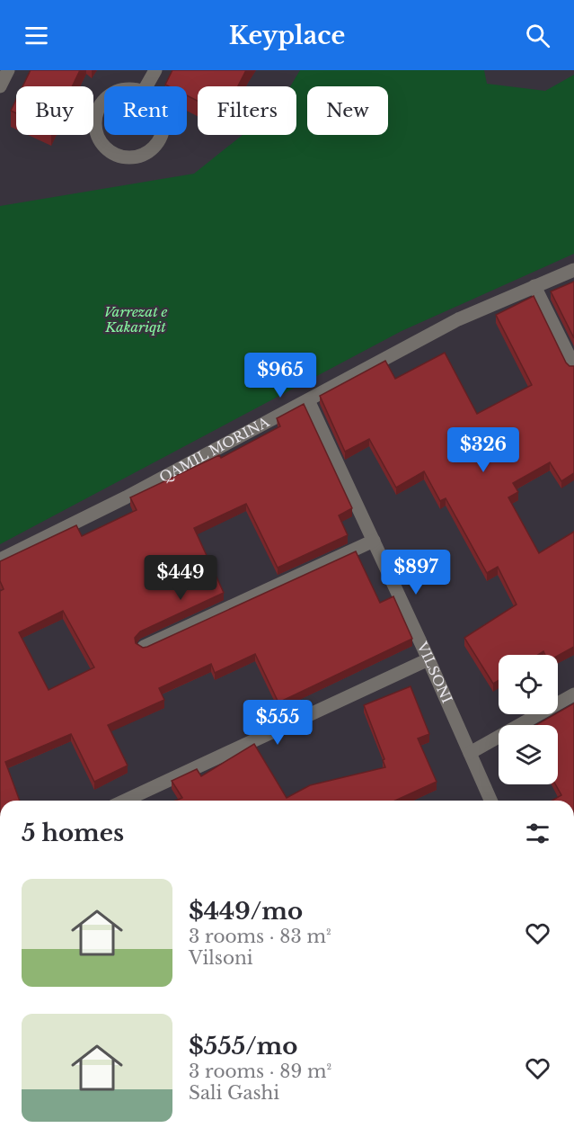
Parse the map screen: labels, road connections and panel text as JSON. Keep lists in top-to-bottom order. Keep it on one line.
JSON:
{"streets":{"street":["QAMIL MORINA","VILSONI"]},"crossings":[["QAMIL MORINA","VILSONI"]],"parks":["Varrezat e Kakariqit"],"page":{"header":"Keyplace","chip":["Buy","Rent","Filters","New"],"price":["$965","$326","$897","$449","$555"],"heading":"5 homes","list":[{"name":"$449/mo","note":"3 rooms · 83 m² · Vilsoni"},{"name":"$555/mo","note":"3 rooms · 89 m² · Sali Gashi"}]}}
